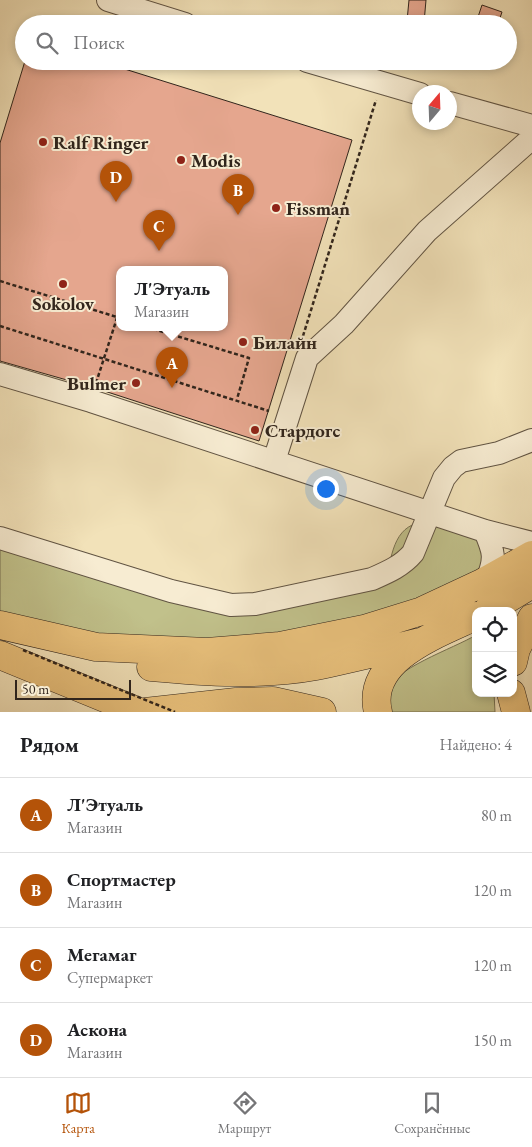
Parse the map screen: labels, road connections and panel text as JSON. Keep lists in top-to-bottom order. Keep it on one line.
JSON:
{"places":["Ralf Ringer","Modis","Fissman","Sokolov","Билайн","Bulmer","Стардогс"],"scale_bar":"50 m","north":"top","page":{"search":"Поиск","pins":["D","B","C","A"],"popup":["Л'Этуаль","Магазин"],"scale":"50 m","heading":["Рядом","Найдено: 4"],"list":[{"mark":"A","name":"Л'Этуаль","note":"Магазин","value":"80 m"},{"mark":"B","name":"Спортмастер","note":"Магазин","value":"120 m"},{"mark":"C","name":"Мегамаг","note":"Супермаркет","value":"120 m"},{"mark":"D","name":"Аскона","note":"Магазин","value":"150 m"}],"nav":["Карта","Маршрут","Сохранённые"]}}
